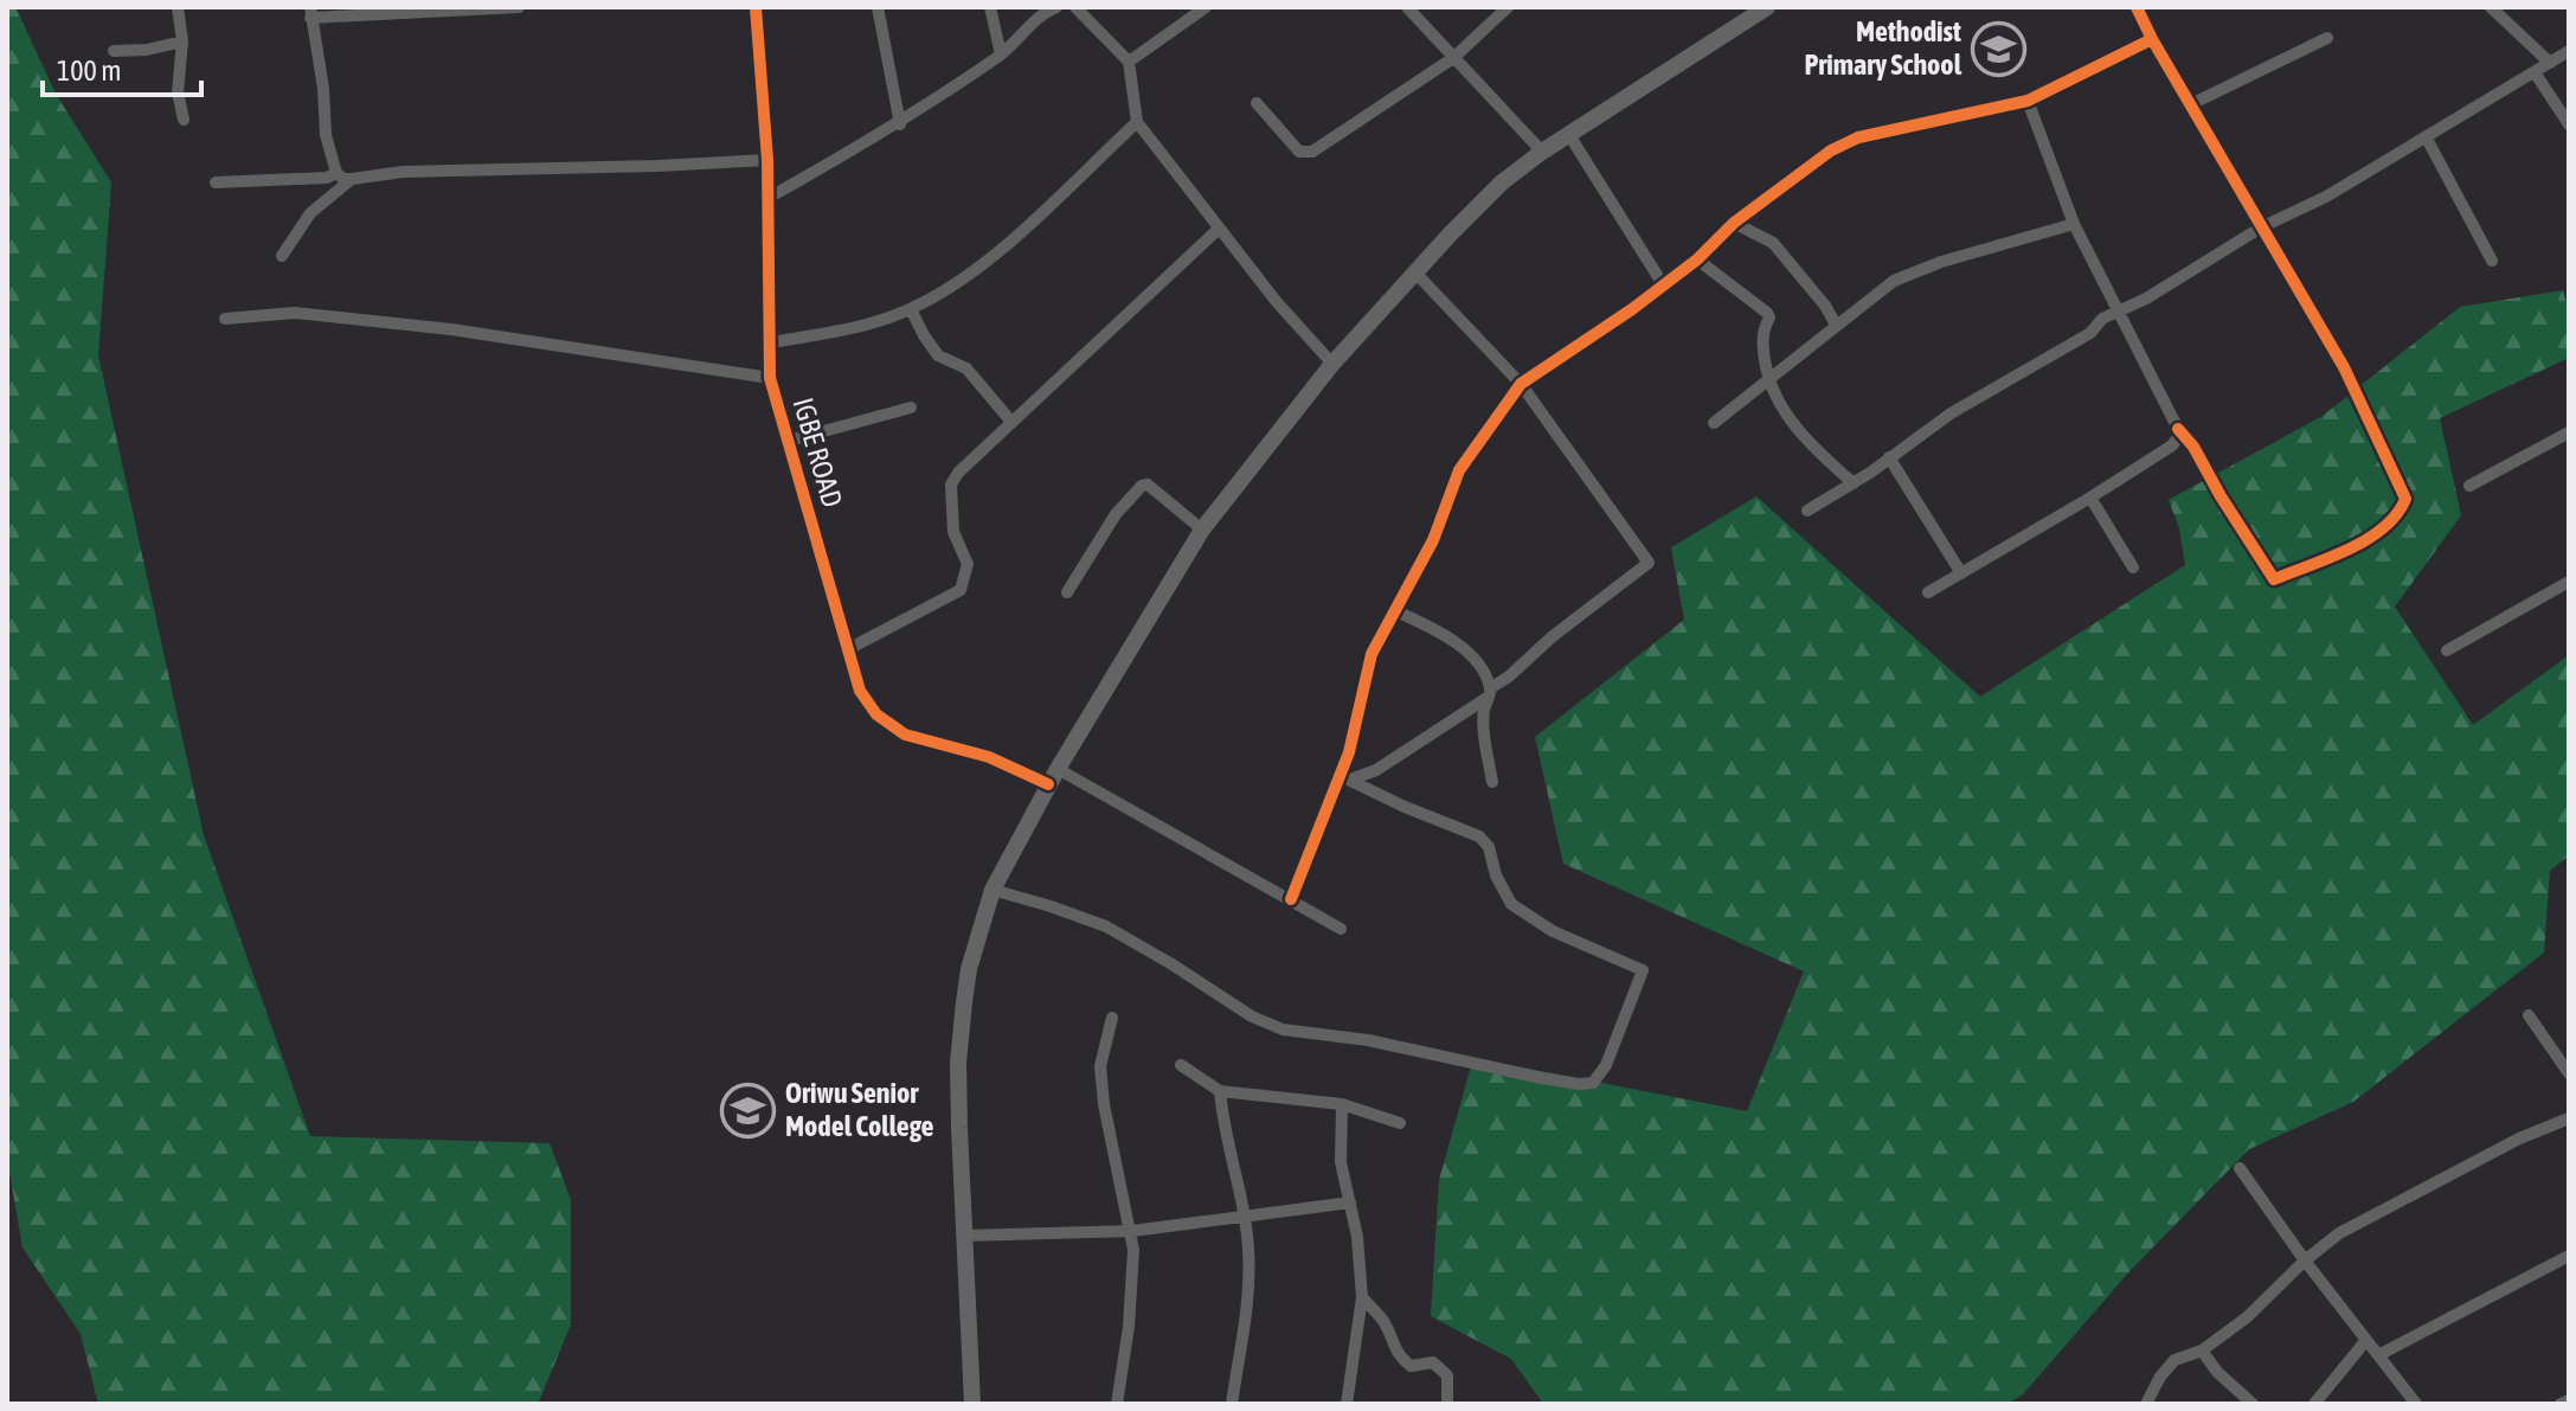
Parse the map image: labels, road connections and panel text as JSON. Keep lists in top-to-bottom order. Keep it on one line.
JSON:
{"streets":{"main road":["IGBE ROAD"]},"places":{"school or university":["Methodist Primary School","Oriwu Senior Model College"]},"scale_bar":"100 m"}
